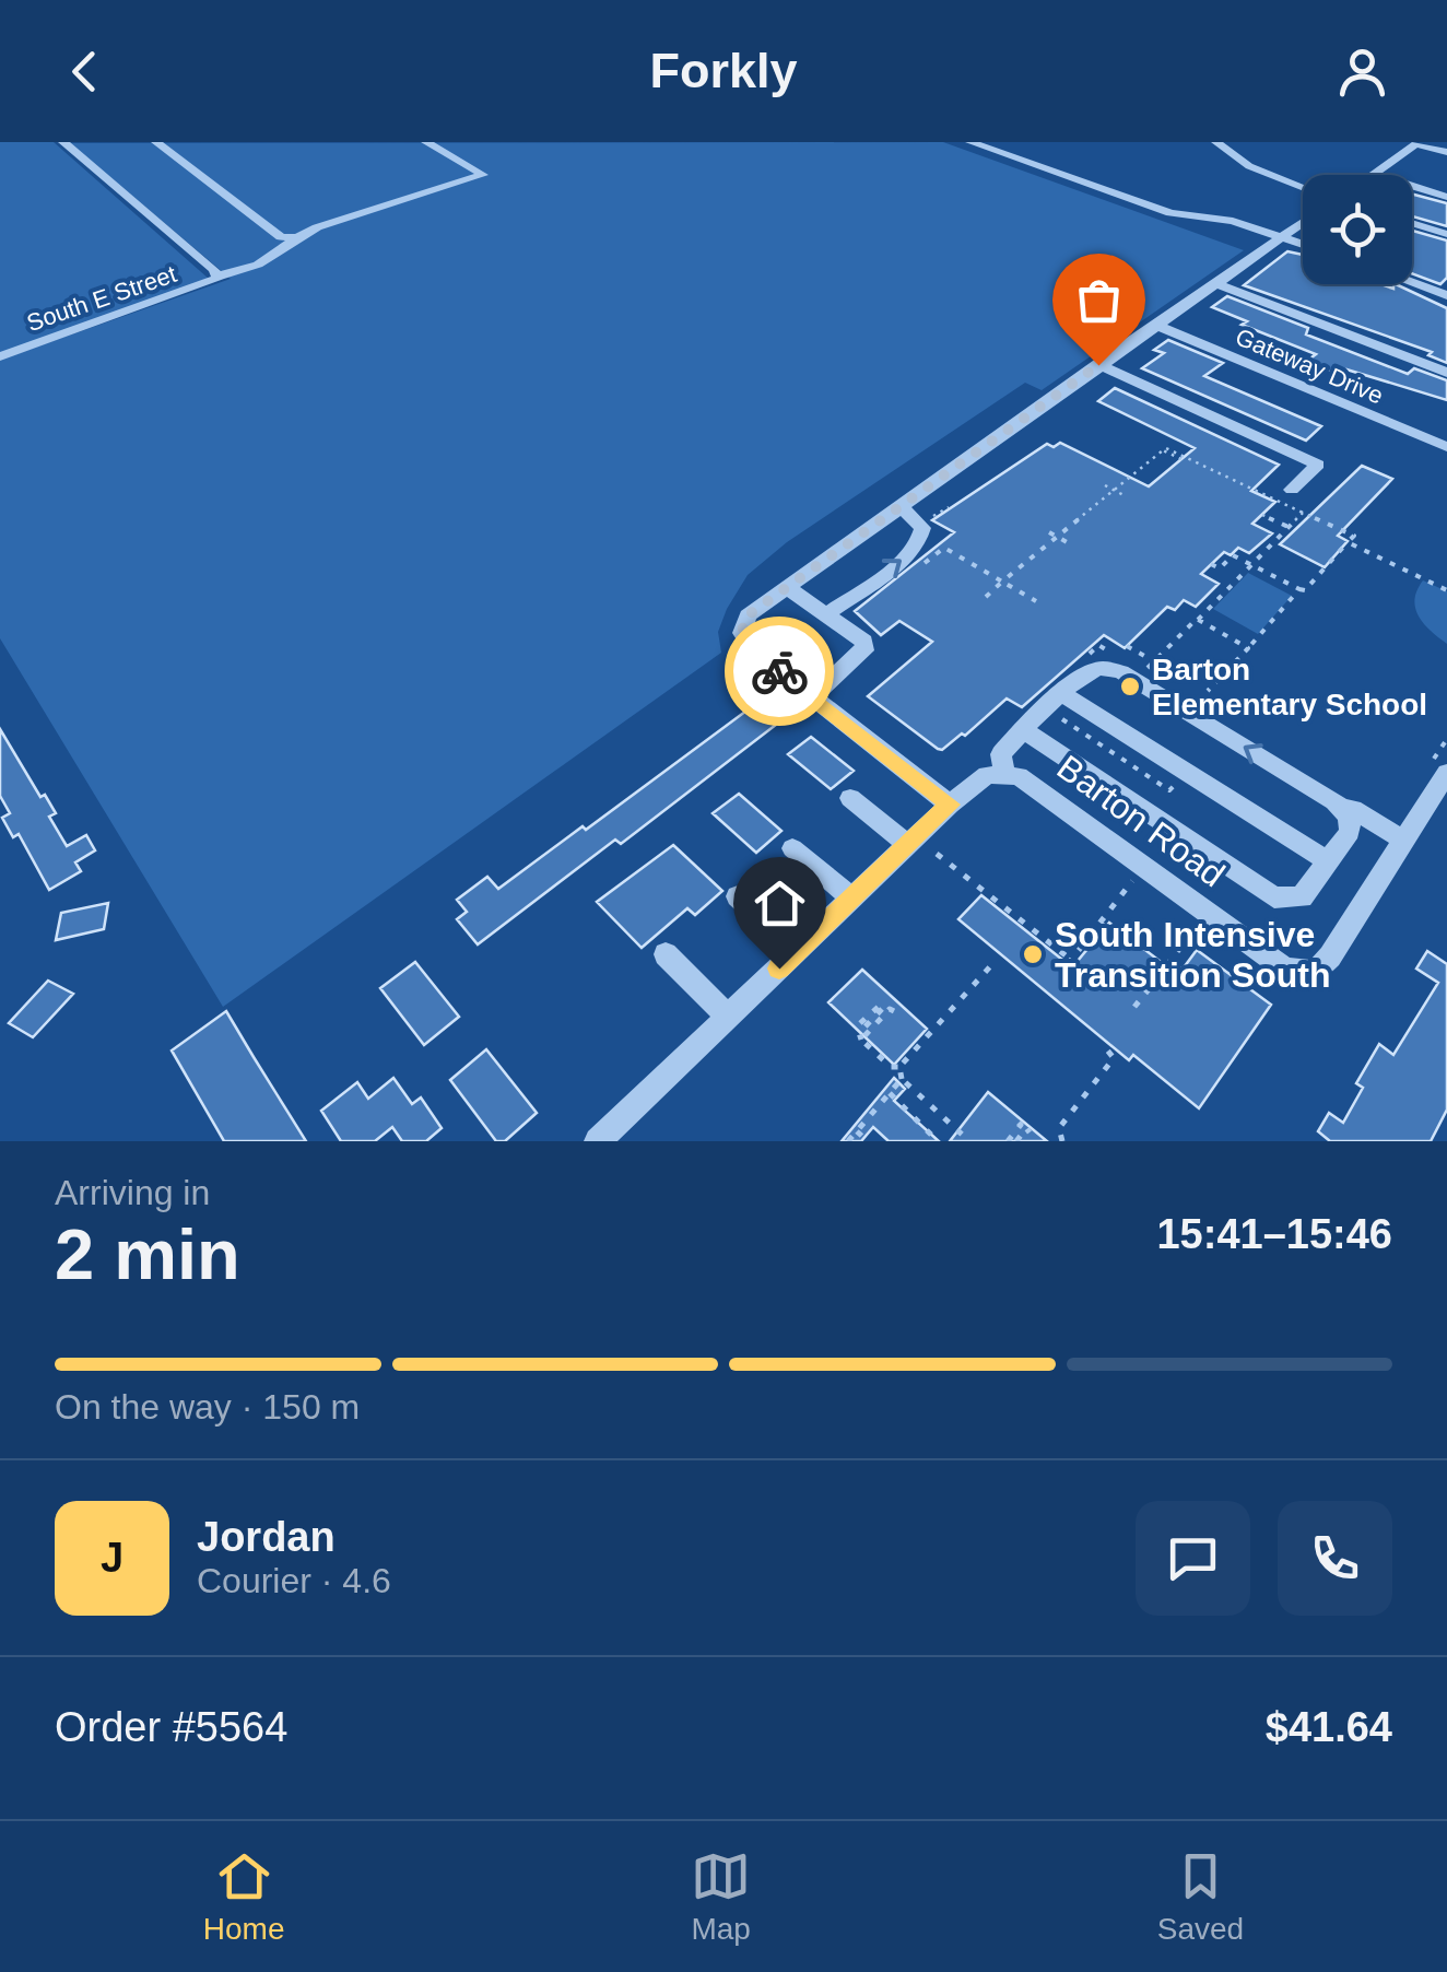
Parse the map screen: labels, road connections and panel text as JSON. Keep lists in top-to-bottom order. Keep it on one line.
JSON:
{"streets":{"street":["South E Street","Gateway Drive","Barton Road"]},"places":["Barton Elementary School","South Intensive Transition South"],"page":{"header":"Forkly","heading":["2 min","Arriving in","15:41–15:46"],"panel":["Jordan","Courier · 4.6","Order #5564","$41.64"],"bar":"On the way · 150 m","round":"J","tabs":["Home","Map","Saved"]}}
